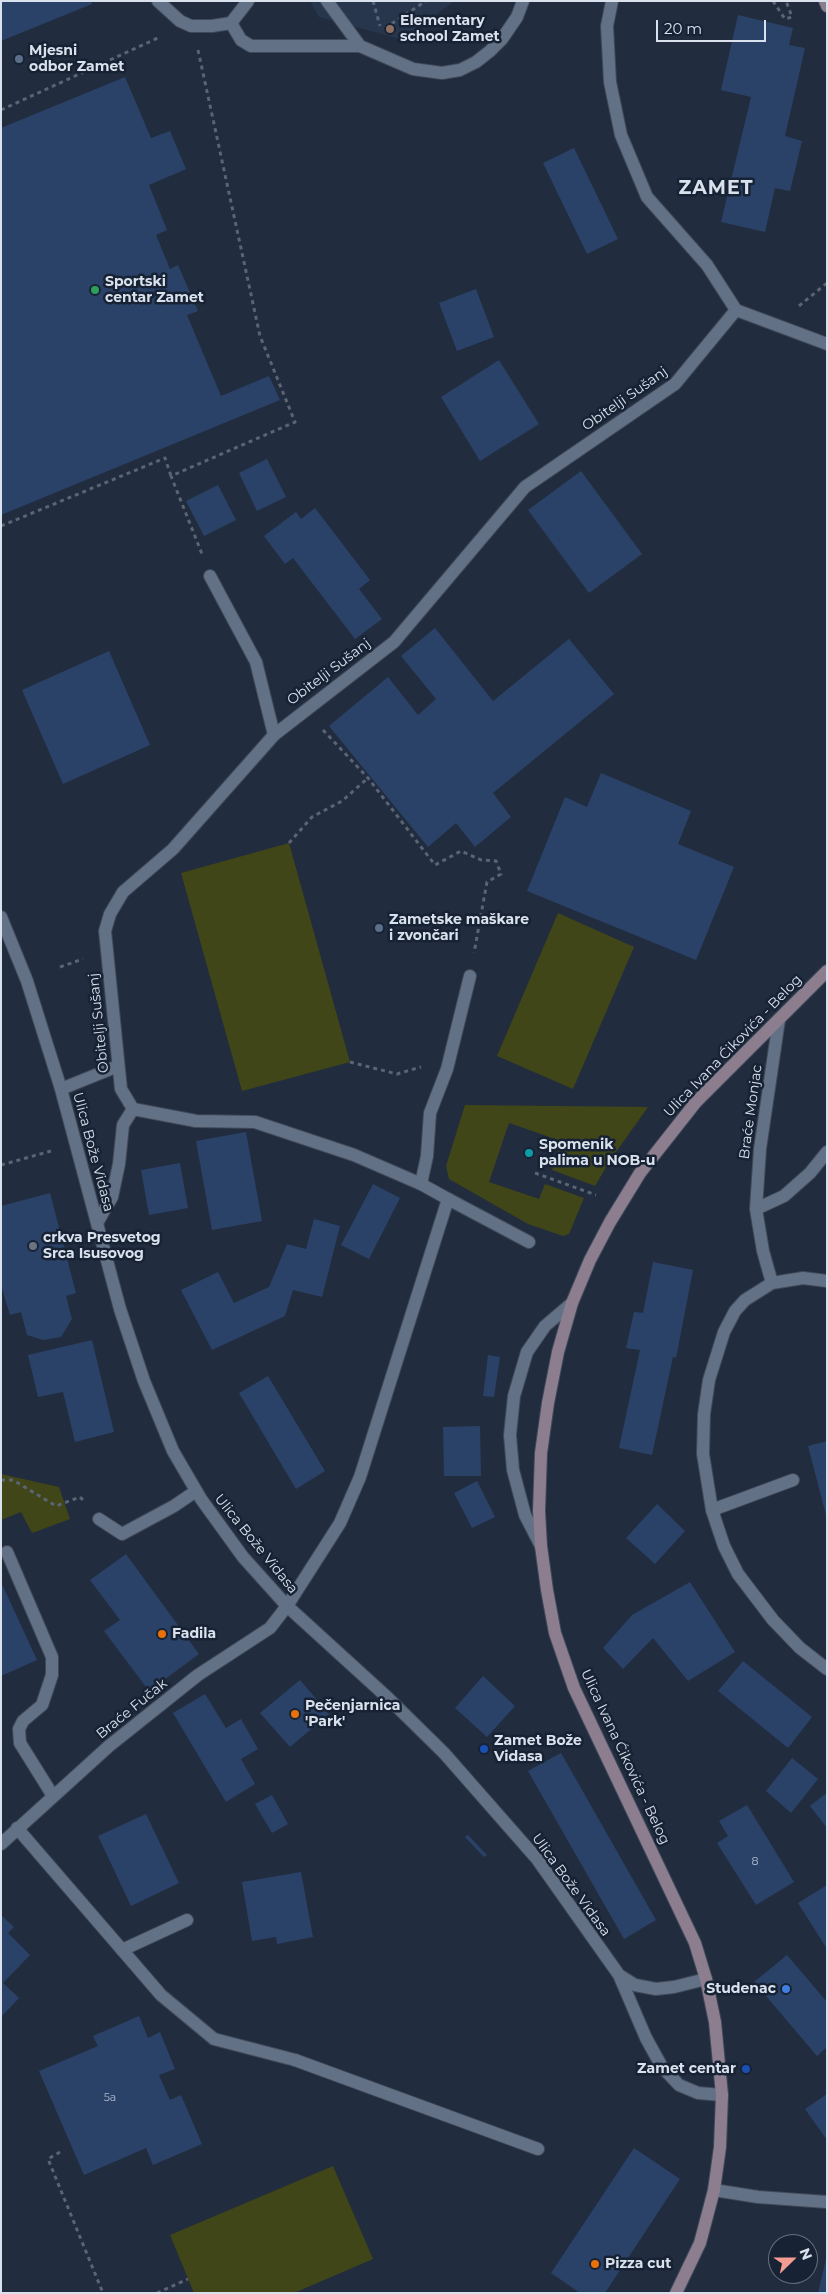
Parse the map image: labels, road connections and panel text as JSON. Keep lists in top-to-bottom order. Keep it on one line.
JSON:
{"streets":{"main road":["Ulica Ivana Ćikovića - Belog"],"street":["Obitelji Sušanj","Braće Monjac","Ulica Bože Vidasa","Braće Fučak"]},"crossings":[["Ulica Ivana Ćikovića - Belog","Braće Monjac"],["Ulica Ivana Ćikovića - Belog","Ulica Bože Vidasa"],["Ulica Bože Vidasa","Braće Fučak"]],"districts":["ZAMET"],"places":["Elementary school Zamet","Mjesni odbor Zamet","Sportski centar Zamet","Zametske maškare i zvončari","Spomenik palima u NOB-u","crkva Presvetog Srca Isusovog","Fadila","Pečenjarnica 'Park'","Zamet Bože Vidasa","Studenac","Zamet centar","Pizza cut"],"house_numbers":["8","5a"],"scale_bar":"20 m","north":"right"}
